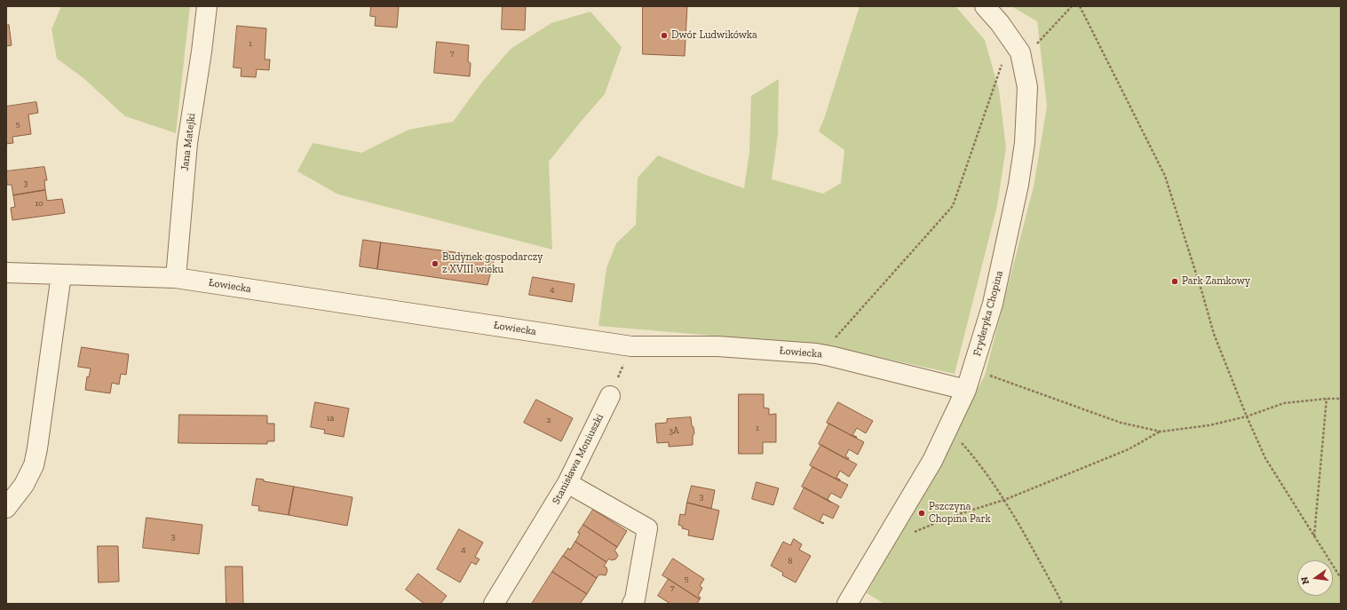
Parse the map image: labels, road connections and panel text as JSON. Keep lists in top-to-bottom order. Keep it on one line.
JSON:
{"streets":{"street":["Jana Matejki","Łowiecka","Fryderyka Chopina","Stanisława Moniuszki"]},"crossings":[["Jana Matejki","Łowiecka"],["Łowiecka","Fryderyka Chopina"]],"places":["Dwór Ludwikówka","Budynek gospodarczy z XVIII wieku","Park Zamkowy","Pszczyna Chopina Park"],"house_numbers":["1","7","5","3","10","4","1a","2","1","3A","3","3","4","8","5","7"],"north":"left"}
